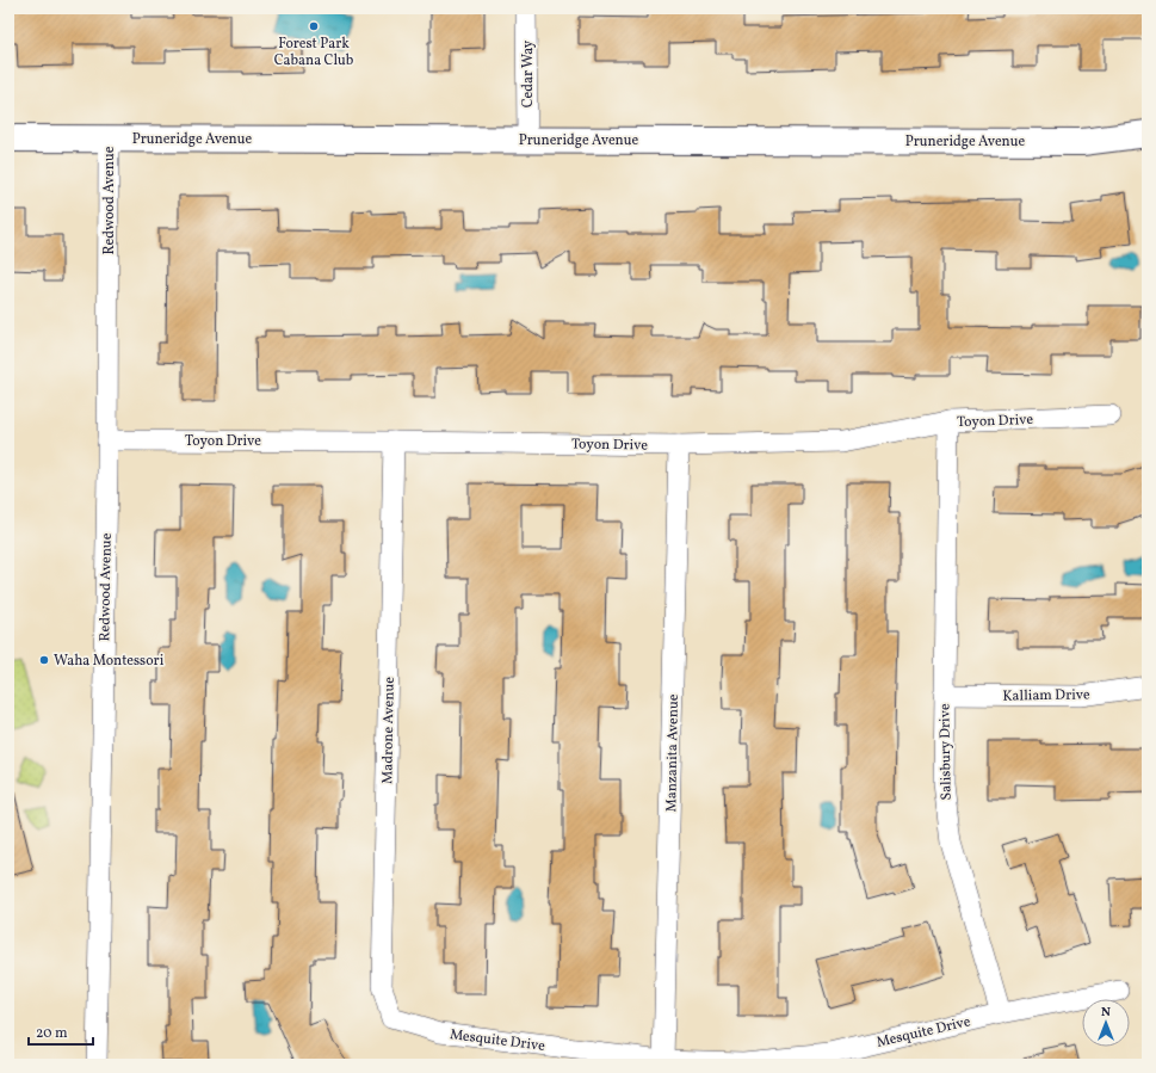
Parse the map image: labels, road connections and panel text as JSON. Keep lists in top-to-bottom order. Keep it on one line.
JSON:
{"streets":{"main road":["Pruneridge Avenue"],"street":["Cedar Way","Redwood Avenue","Toyon Drive","Kalliam Drive","Madrone Avenue","Salisbury Drive","Manzanita Avenue","Mesquite Drive"]},"crossings":[["Cedar Way","Pruneridge Avenue"],["Pruneridge Avenue","Redwood Avenue"],["Redwood Avenue","Toyon Drive"],["Toyon Drive","Madrone Avenue"],["Toyon Drive","Salisbury Drive"],["Toyon Drive","Manzanita Avenue"],["Kalliam Drive","Salisbury Drive"],["Madrone Avenue","Mesquite Drive"],["Salisbury Drive","Mesquite Drive"],["Manzanita Avenue","Mesquite Drive"]],"places":["Forest Park Cabana Club","Waha Montessori"],"scale_bar":"20 m","north":"top"}
